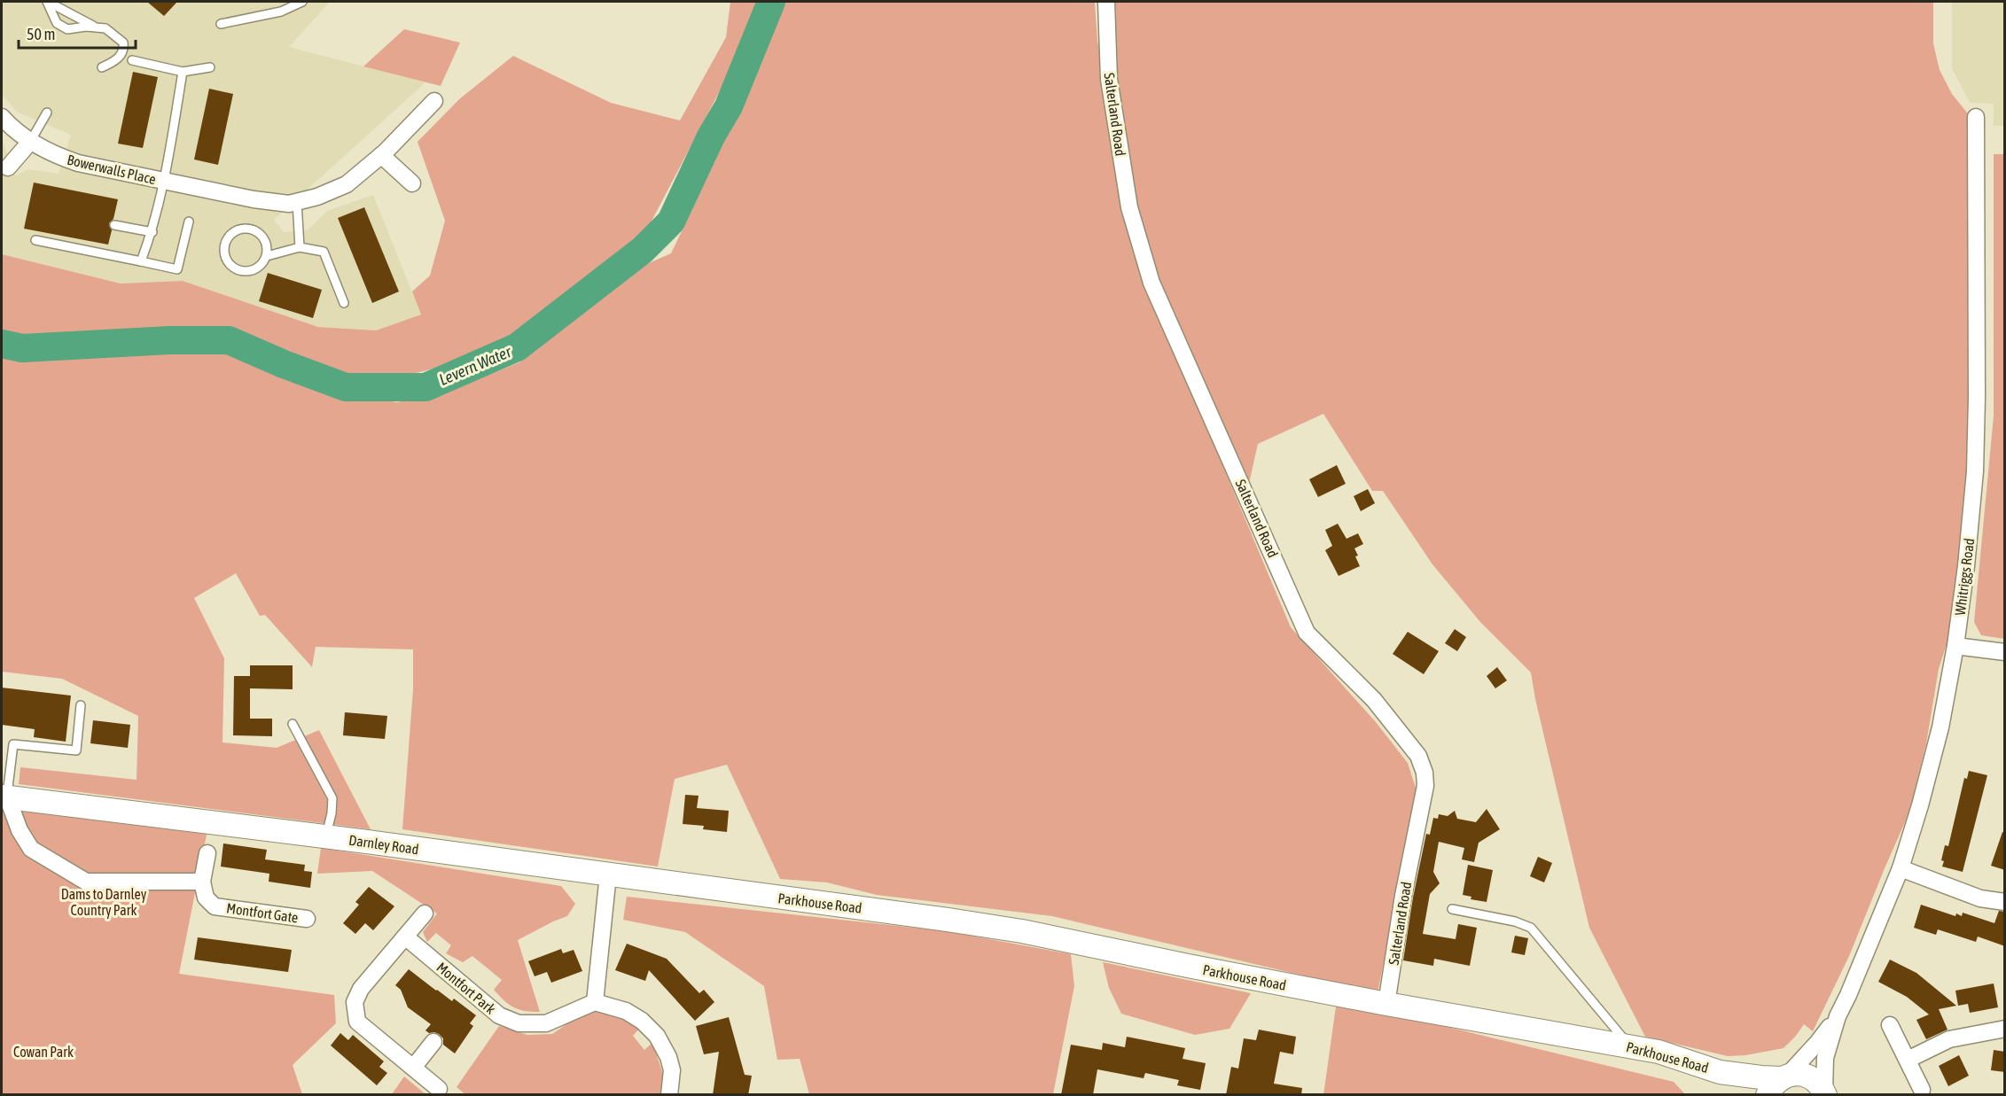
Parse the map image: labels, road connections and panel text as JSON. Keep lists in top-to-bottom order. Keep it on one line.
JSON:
{"streets":{"main road":["Darnley Road","Parkhouse Road"],"street":["Salterland Road","Bowerwalls Place","Whitriggs Road","Montfort Gate","Montfort Park"]},"crossings":[["Salterland Road","Parkhouse Road"],["Whitriggs Road","Parkhouse Road"],["Darnley Road","Parkhouse Road"]],"water":["Levern Water"],"parks":["Dams to Darnley Country Park","Cowan Park"],"scale_bar":"50 m"}
